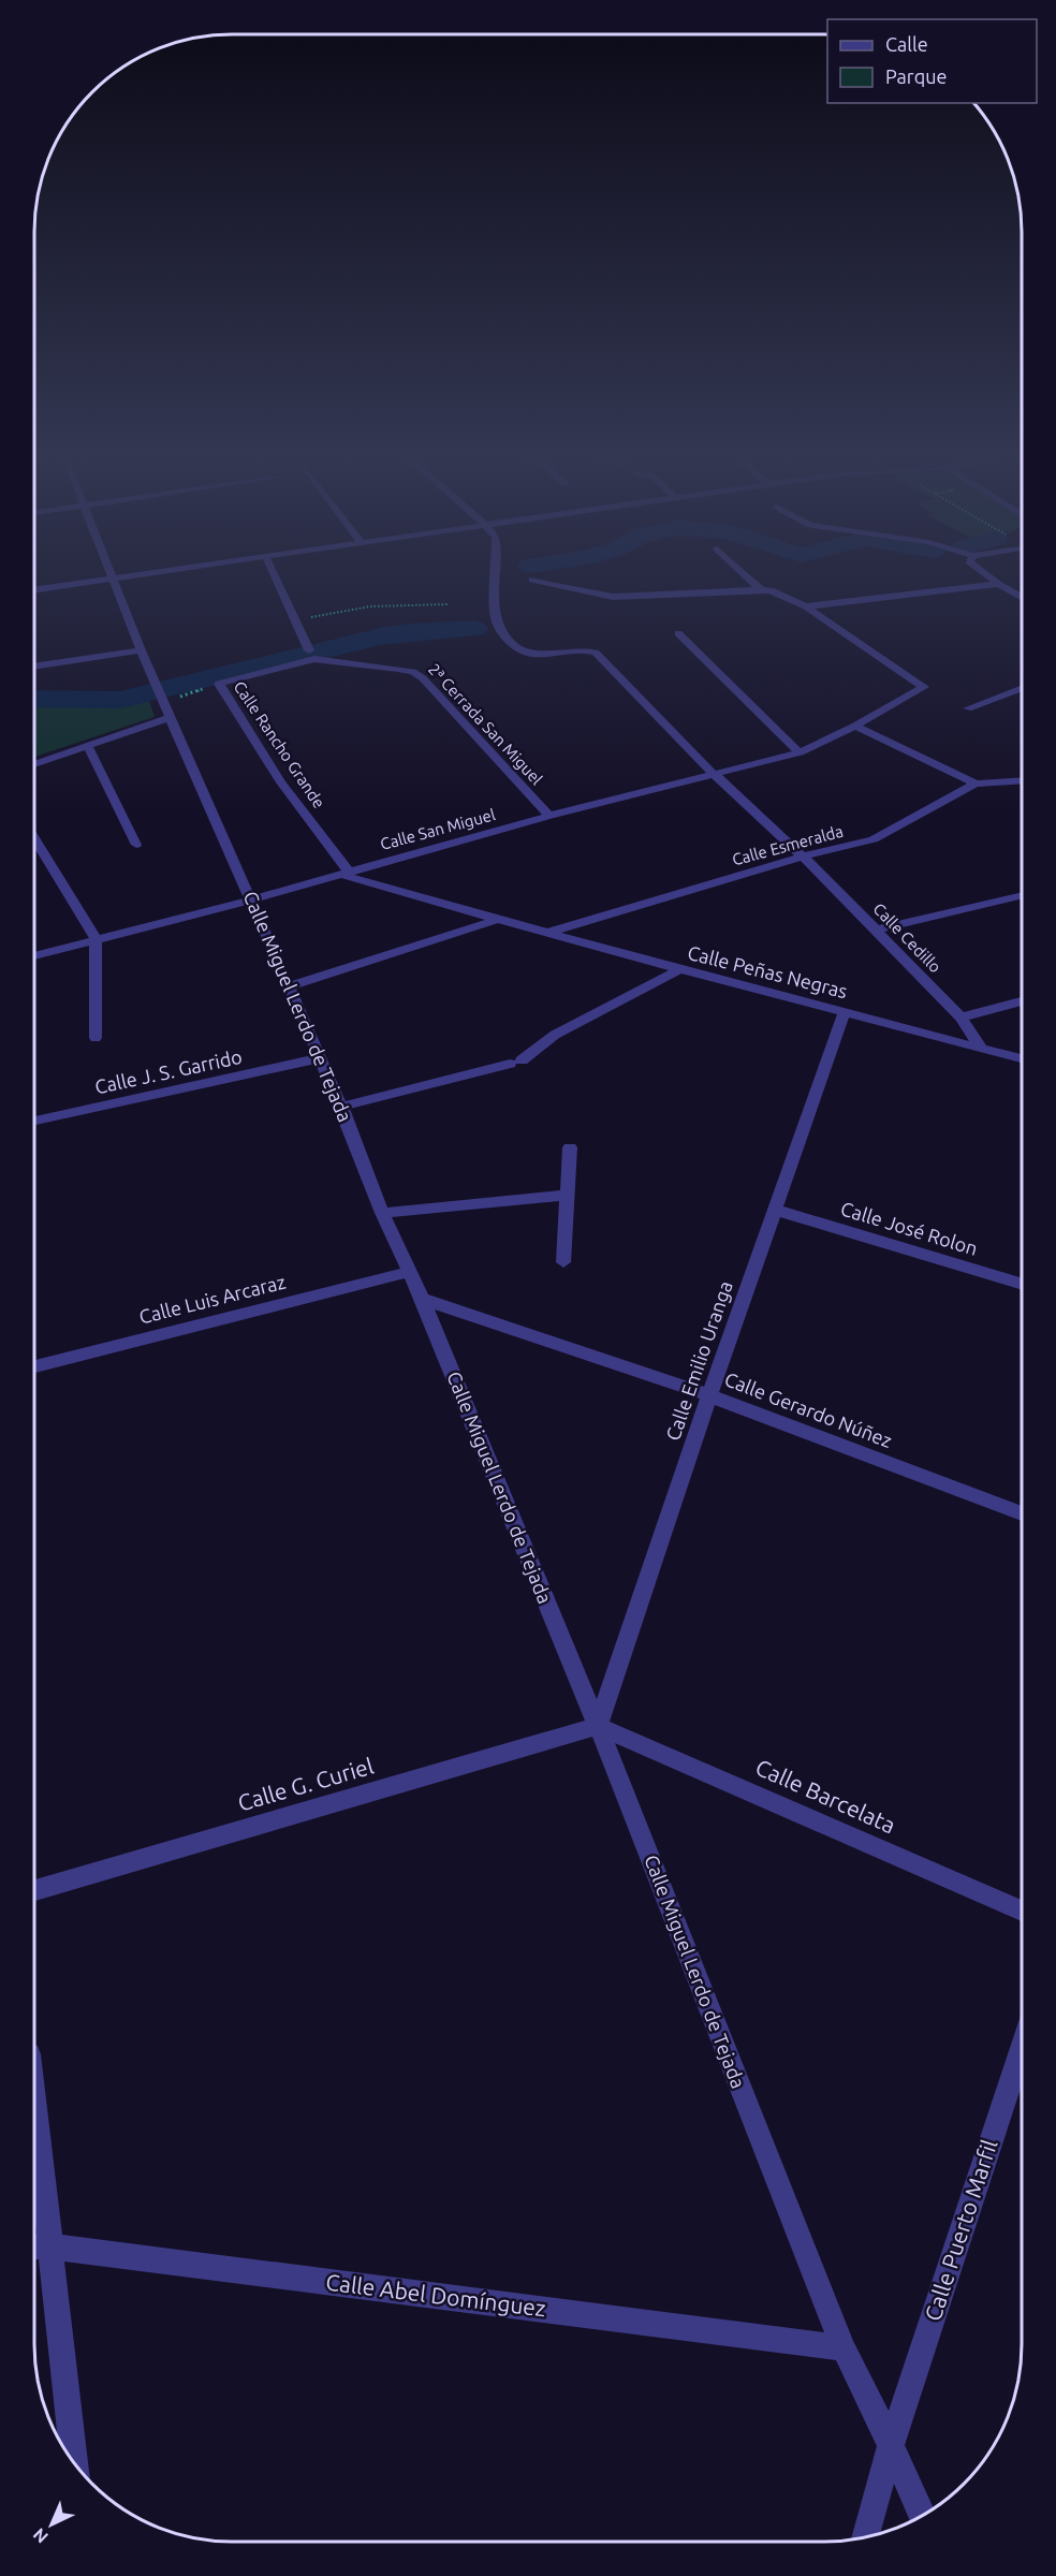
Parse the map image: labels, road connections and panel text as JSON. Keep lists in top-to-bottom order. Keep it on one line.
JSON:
{"streets":{"street":["2ª Cerrada San Miguel","Calle Rancho Grande","Calle San Miguel","Calle Esmeralda","Calle Cedillo","Calle Peñas Negras","Calle Miguel Lerdo de Tejada","Calle J. S. Garrido","Calle José Rolon","Calle Luis Arcaraz","Calle Emilio Uranga","Calle Gerardo Núñez","Calle G. Curiel","Calle Barcelata","Calle Puerto Marfil","Calle Abel Domínguez"]},"crossings":[["2ª Cerrada San Miguel","Calle Rancho Grande"],["2ª Cerrada San Miguel","Calle San Miguel"],["Calle Rancho Grande","Calle San Miguel"],["Calle Rancho Grande","Calle Peñas Negras"],["Calle San Miguel","Calle Cedillo"],["Calle San Miguel","Calle Peñas Negras"],["Calle San Miguel","Calle Miguel Lerdo de Tejada"],["Calle Esmeralda","Calle Cedillo"],["Calle Esmeralda","Calle Peñas Negras"],["Calle Cedillo","Calle Peñas Negras"],["Calle Peñas Negras","Calle Emilio Uranga"],["Calle Miguel Lerdo de Tejada","Calle J. S. Garrido"],["Calle Miguel Lerdo de Tejada","Calle Luis Arcaraz"],["Calle Miguel Lerdo de Tejada","Calle Emilio Uranga"],["Calle Miguel Lerdo de Tejada","Calle Gerardo Núñez"],["Calle Miguel Lerdo de Tejada","Calle G. Curiel"],["Calle Miguel Lerdo de Tejada","Calle Barcelata"],["Calle Miguel Lerdo de Tejada","Calle Puerto Marfil"],["Calle Miguel Lerdo de Tejada","Calle Abel Domínguez"],["Calle José Rolon","Calle Emilio Uranga"],["Calle Emilio Uranga","Calle Gerardo Núñez"],["Calle Emilio Uranga","Calle G. Curiel"],["Calle Emilio Uranga","Calle Barcelata"],["Calle G. Curiel","Calle Barcelata"]],"legend":["Calle","Parque"],"north":"bottom left"}
